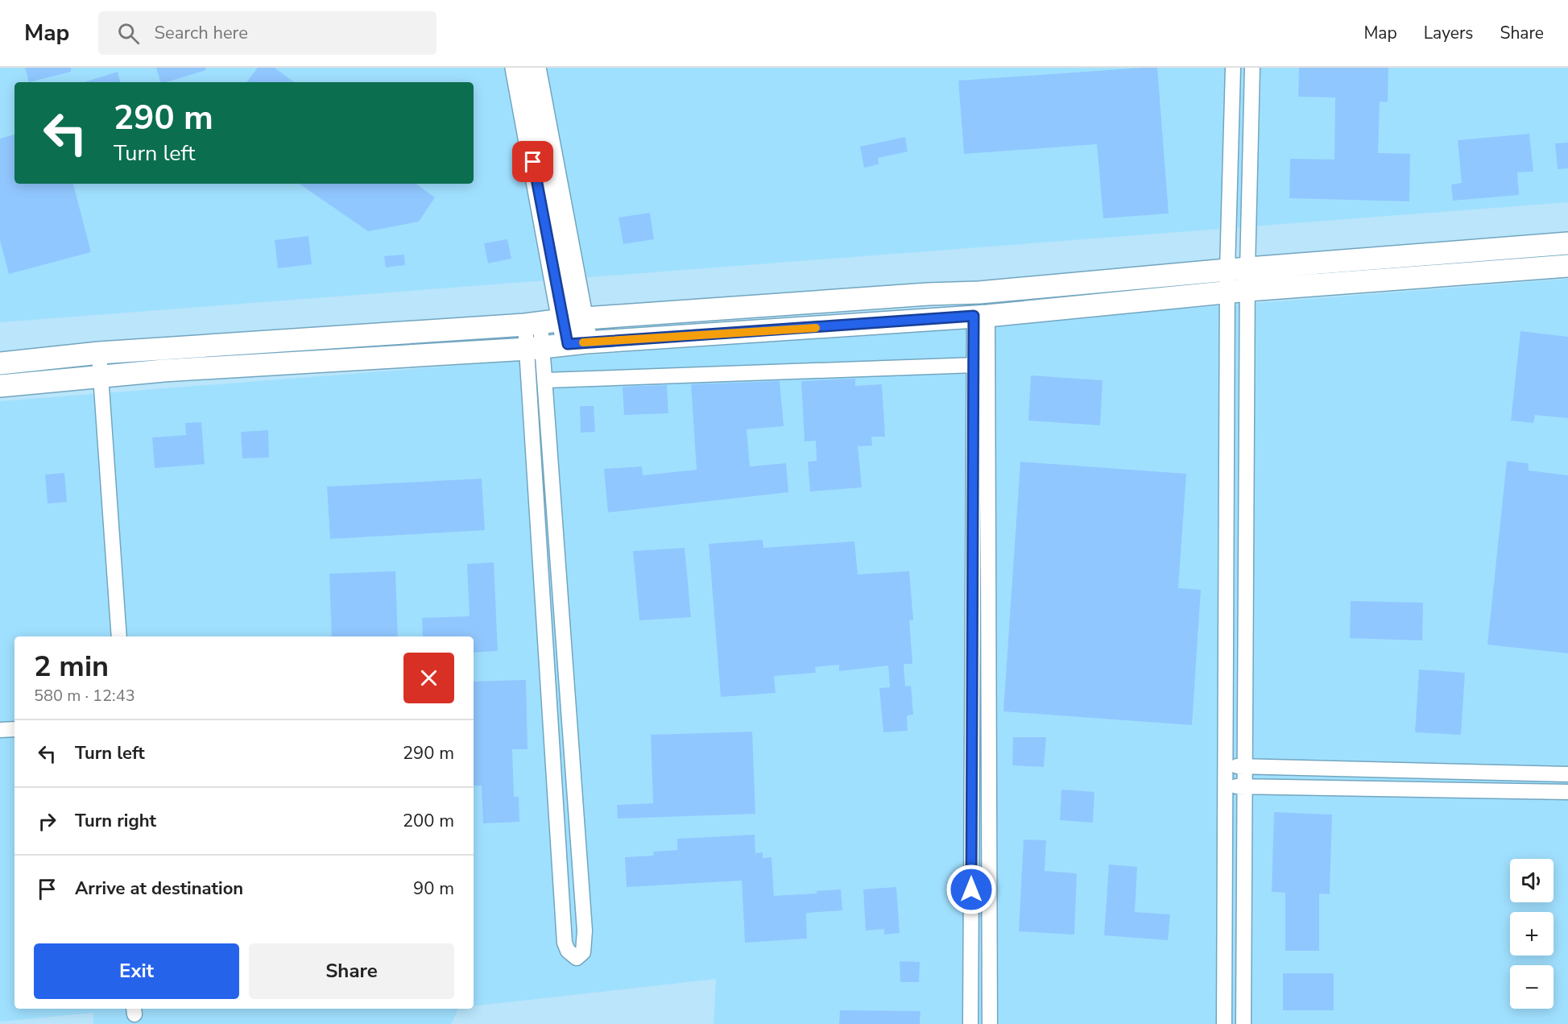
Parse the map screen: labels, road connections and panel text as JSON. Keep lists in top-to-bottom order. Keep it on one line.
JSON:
{"page":{"header":"Map","search":"Search here","nav":["Map","Layers","Share"],"turn":["290 m","Turn left"],"heading":["2 min","580 m · 12:43"],"list":[{"name":"Turn left","value":"290 m"},{"name":"Turn right","value":"200 m"},{"name":"Arrive at destination","value":"90 m"}],"map_buttons":["+","−"],"buttons":["Exit","Share"]}}
